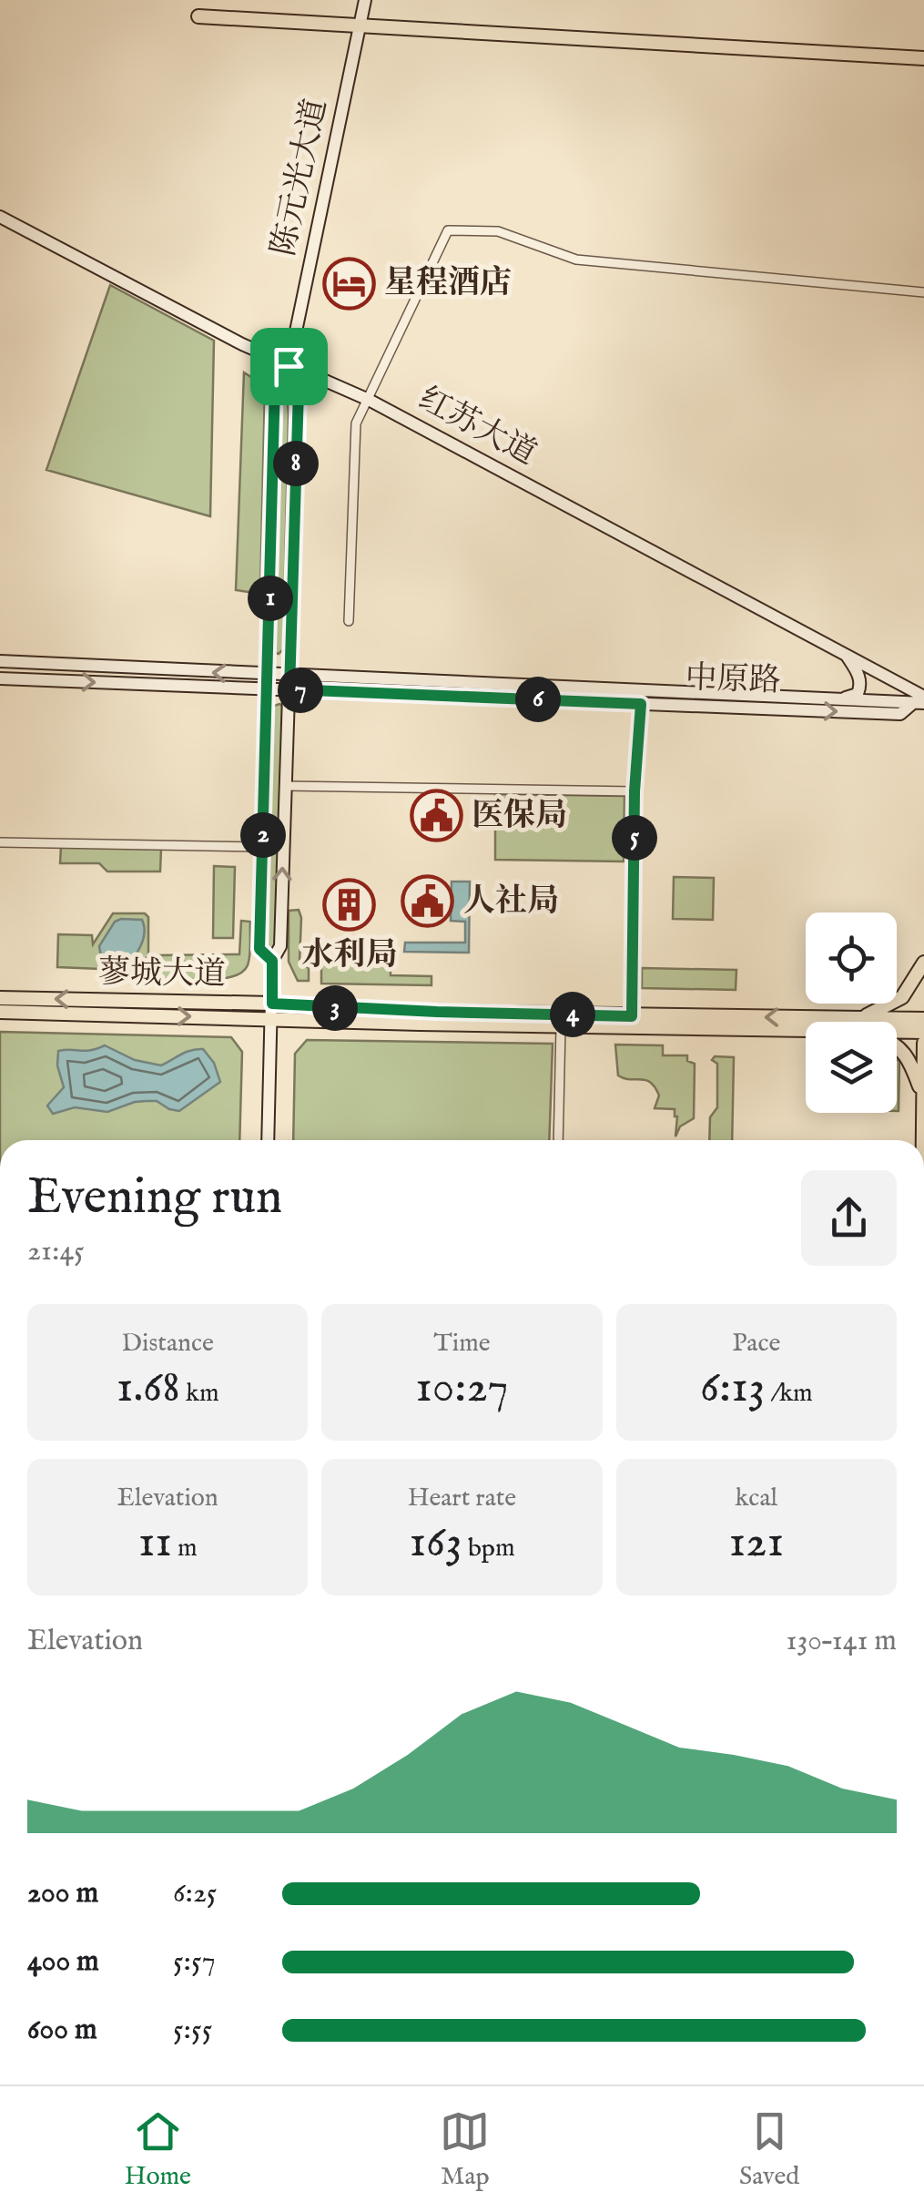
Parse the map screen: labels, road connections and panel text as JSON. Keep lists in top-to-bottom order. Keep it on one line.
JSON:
{"streets":{"main road":["陈元光大道","红苏大道","中原路","蓼城大道"]},"crossings":[["陈元光大道","红苏大道"],["陈元光大道","中原路"],["陈元光大道","蓼城大道"],["红苏大道","中原路"]],"places":{"hotel":["星程酒店"],"public building":["医保局","人社局"],"building":["水利局"]},"page":{"pins":["8","1","7","6","2","5","3","4"],"heading":["Evening run","21:45"],"stats":[["Distance","1.68 km"],["Time","10:27"],["Pace","6:13 /km"],["Elevation","11 m"],["Heart rate","163 bpm"],["kcal","121"]],"chart":["Elevation","130–141 m"],"list":[{"name":"200 m","note":"6:25"},{"name":"400 m","note":"5:57"},{"name":"600 m","note":"5:55"}],"tabs":["Home","Map","Saved"]}}
